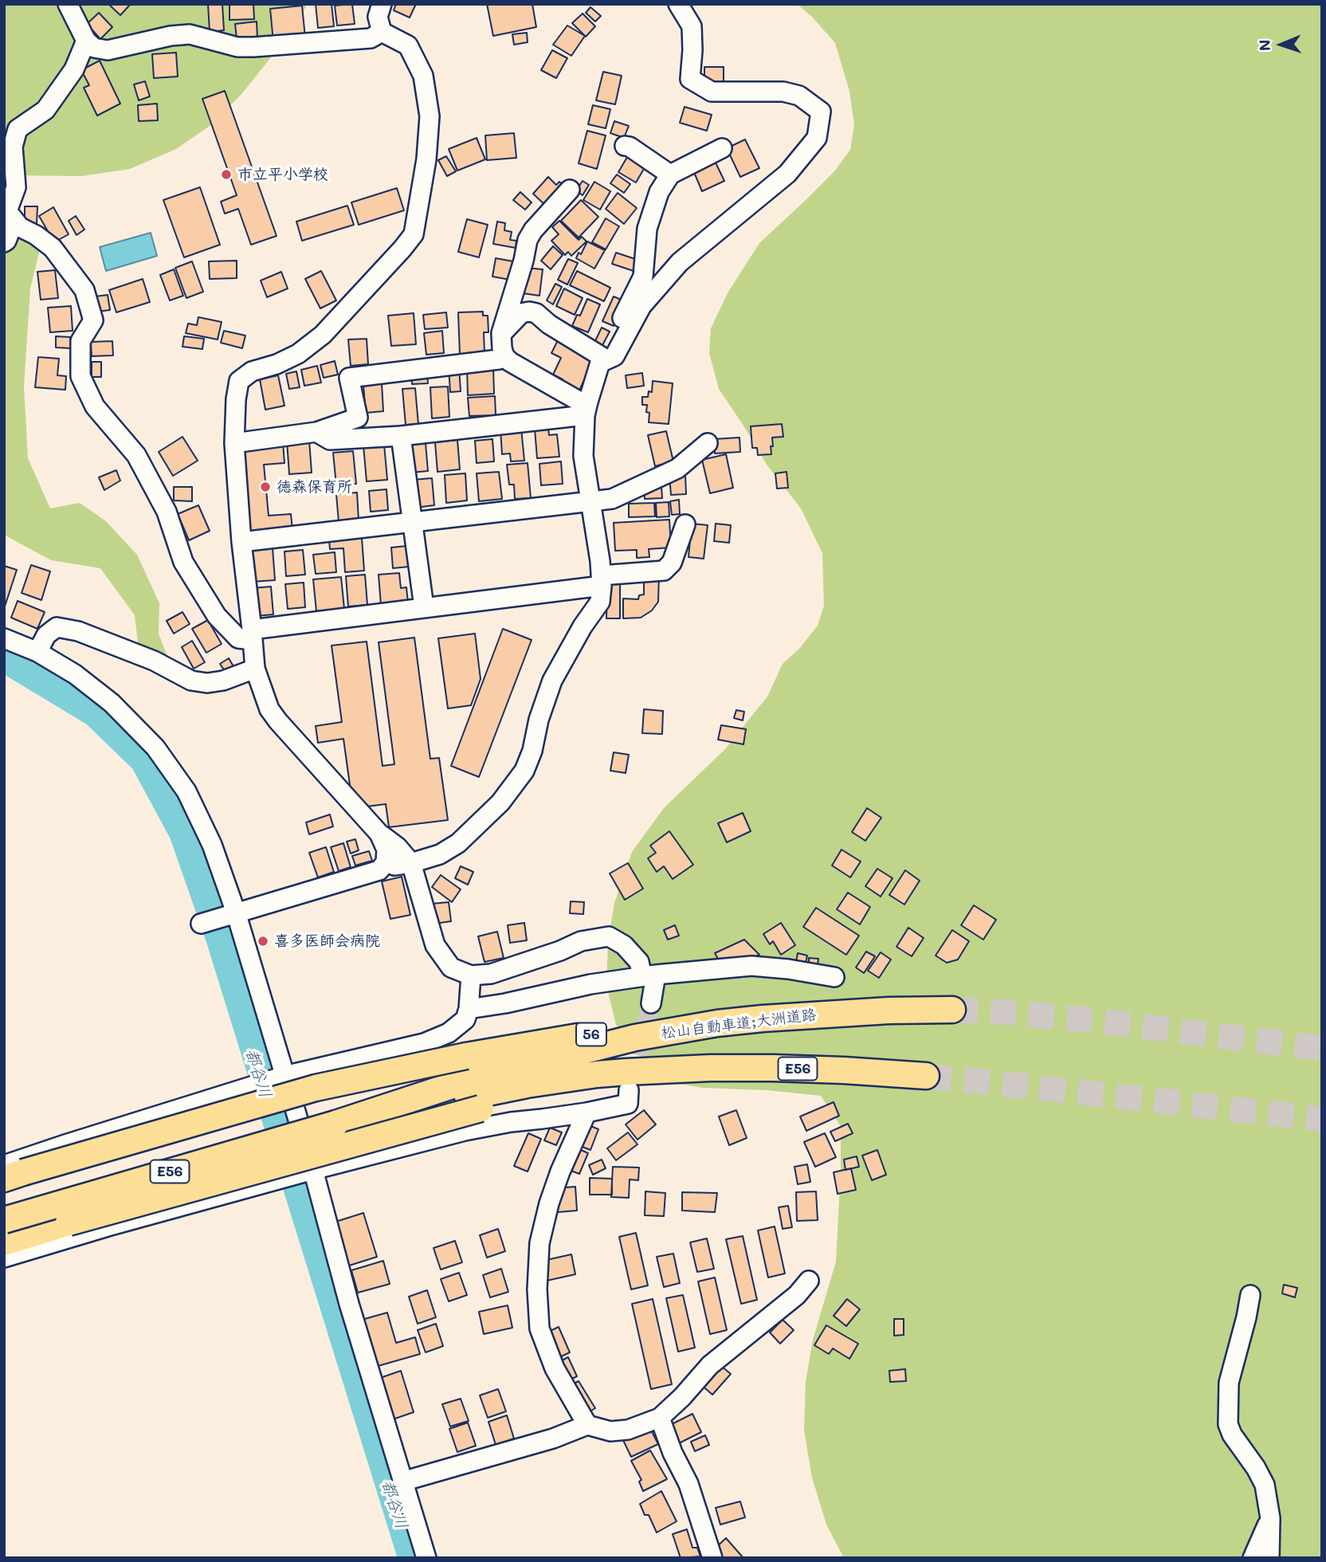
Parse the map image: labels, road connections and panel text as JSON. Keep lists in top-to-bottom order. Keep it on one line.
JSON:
{"streets":{"highway":["松山自動車道;大洲道路","56","E56"]},"crossings":[["松山自動車道;大洲道路","E56"]],"water":["都谷川"],"places":["市立平小学校","徳森保育所","喜多医師会病院"],"north":"left"}
